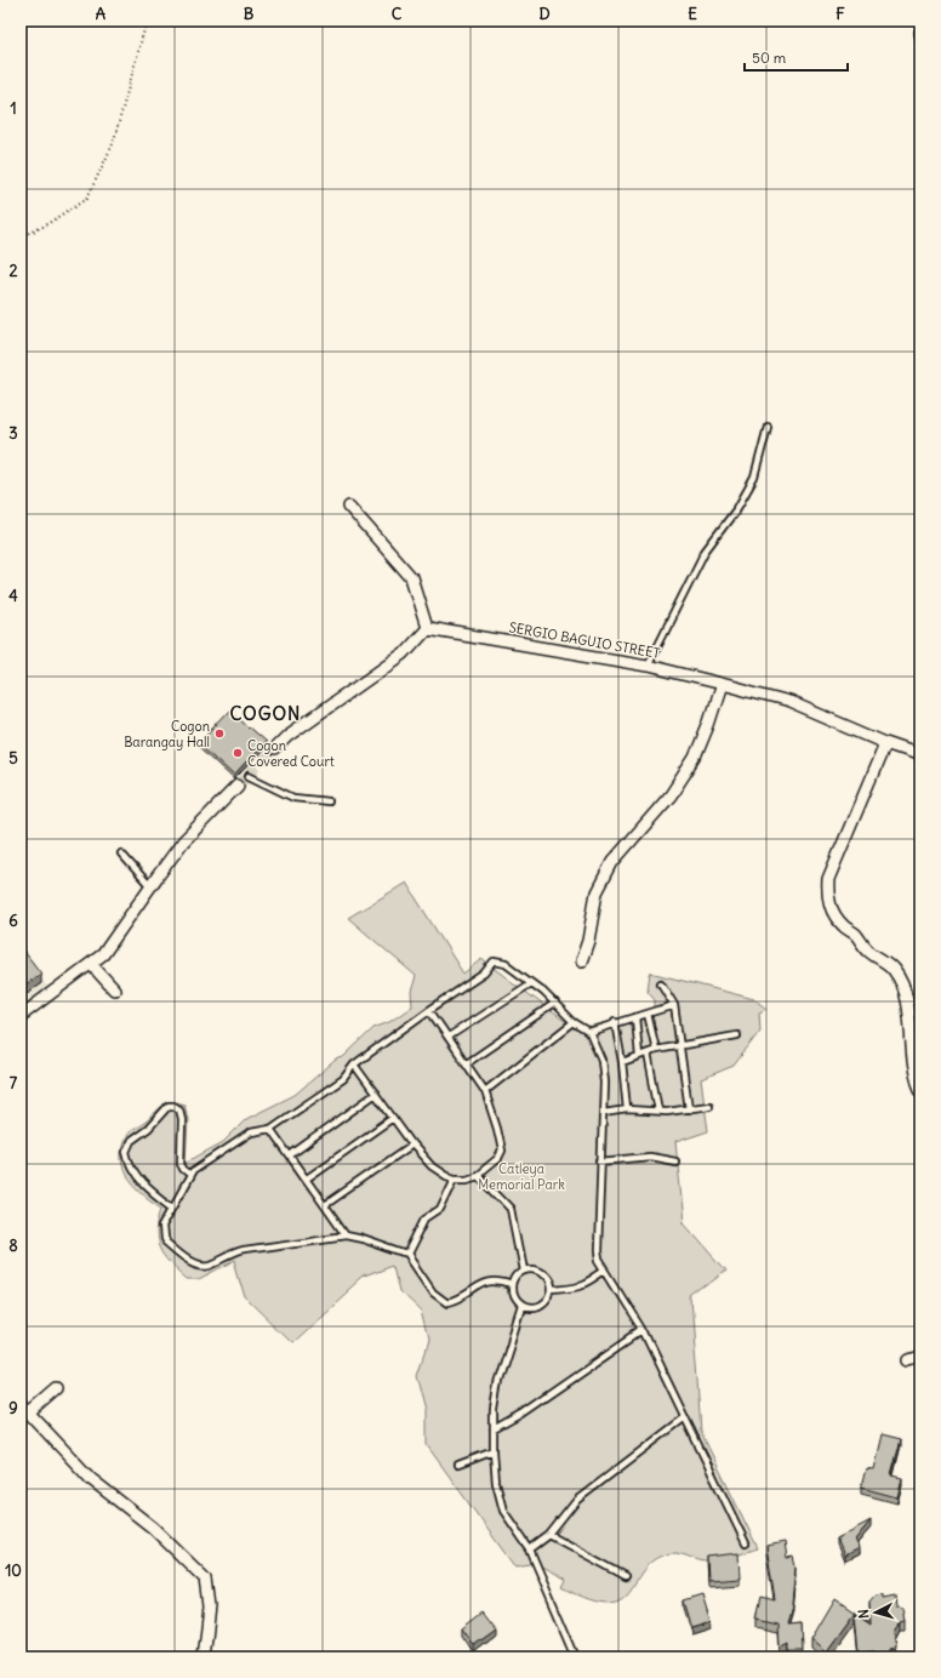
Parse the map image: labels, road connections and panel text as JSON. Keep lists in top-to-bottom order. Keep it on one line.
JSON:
{"streets":{"street":["SERGIO BAGUIO STREET"]},"districts":["COGON"],"parks":["Catleya Memorial Park"],"places":["Cogon Barangay Hall","Cogon Covered Court"],"scale_bar":"50 m","north":"left","grid":{"columns":["A","B","C","D","E","F"],"rows":["1","2","3","4","5","6","7","8","9","10"]}}
